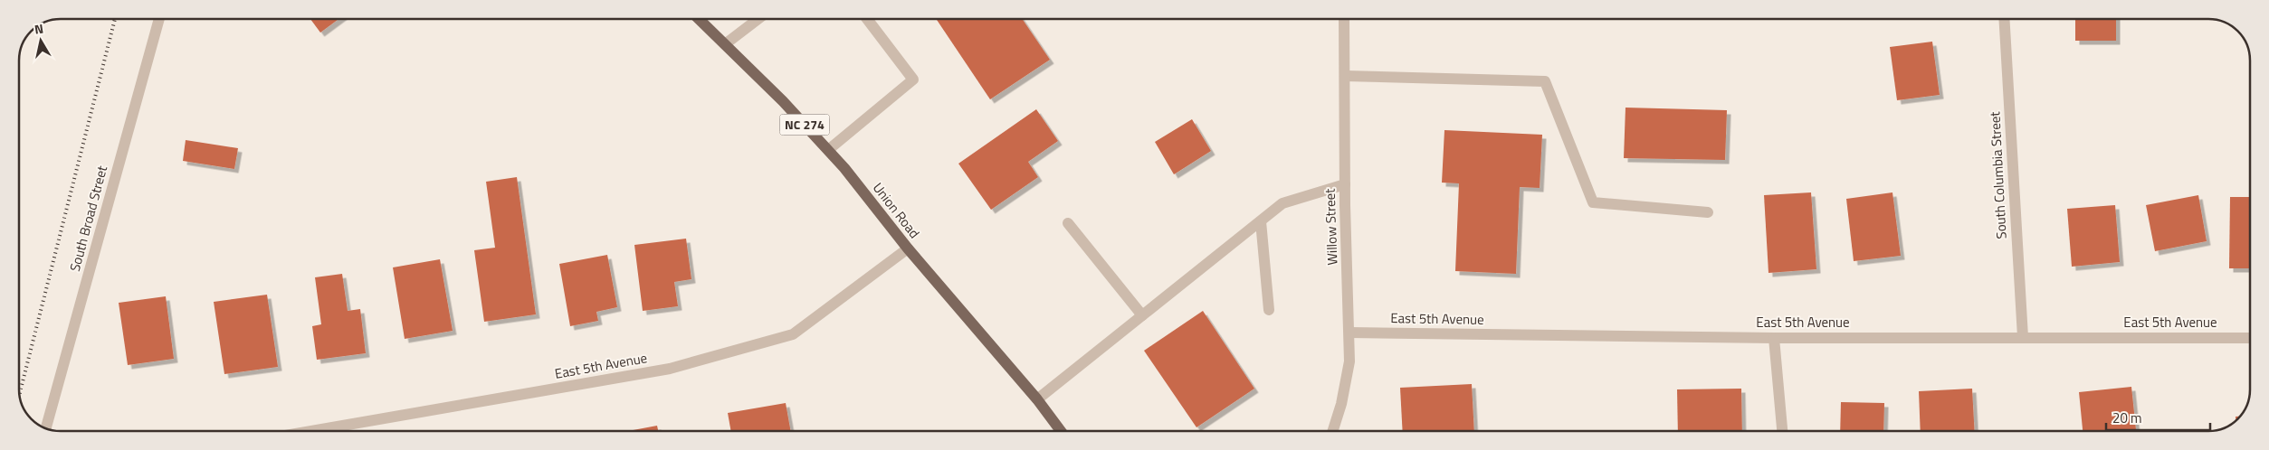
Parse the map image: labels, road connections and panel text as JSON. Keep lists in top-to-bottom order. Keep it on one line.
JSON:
{"streets":{"main road":["NC 274","Union Road"],"street":["South Columbia Street","South Broad Street","Willow Street","East 5th Avenue"]},"crossings":[["South Columbia Street","East 5th Avenue"],["Union Road","East 5th Avenue"],["Willow Street","East 5th Avenue"]],"scale_bar":"20 m","north":"top"}
